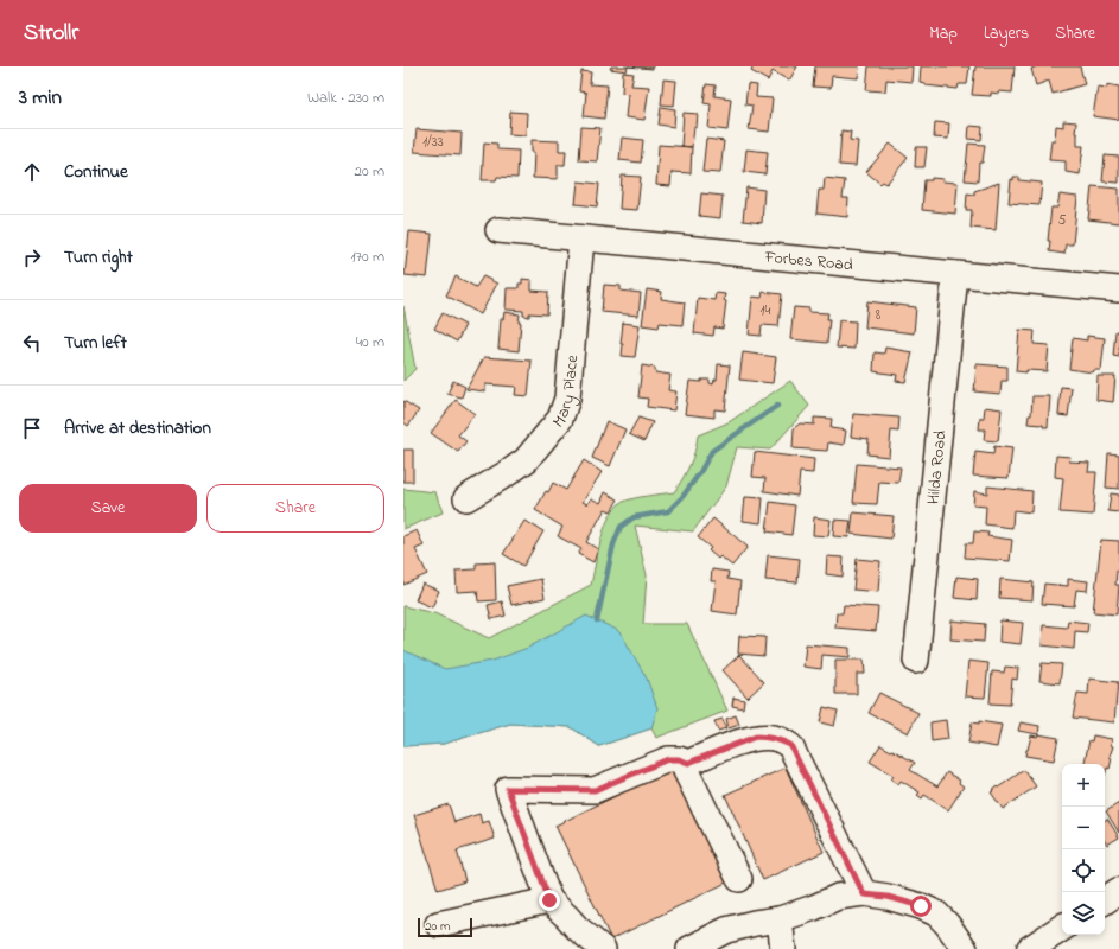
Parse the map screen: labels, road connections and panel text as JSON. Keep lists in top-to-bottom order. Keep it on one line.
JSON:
{"streets":{"street":["Forbes Road","Mary Place","Hilda Road"]},"crossings":[["Forbes Road","Mary Place"],["Forbes Road","Hilda Road"]],"house_numbers":["1/33","5","14","8"],"scale_bar":"20 m","page":{"header":"Strollr","nav":["Map","Layers","Share"],"heading":["3 min","Walk · 230 m"],"list":[["Continue","20 m"],["Turn right","170 m"],["Turn left","40 m"],"Arrive at destination"],"buttons":["Save","Share"],"map_buttons":["+","−"],"scale":"20 m"}}
